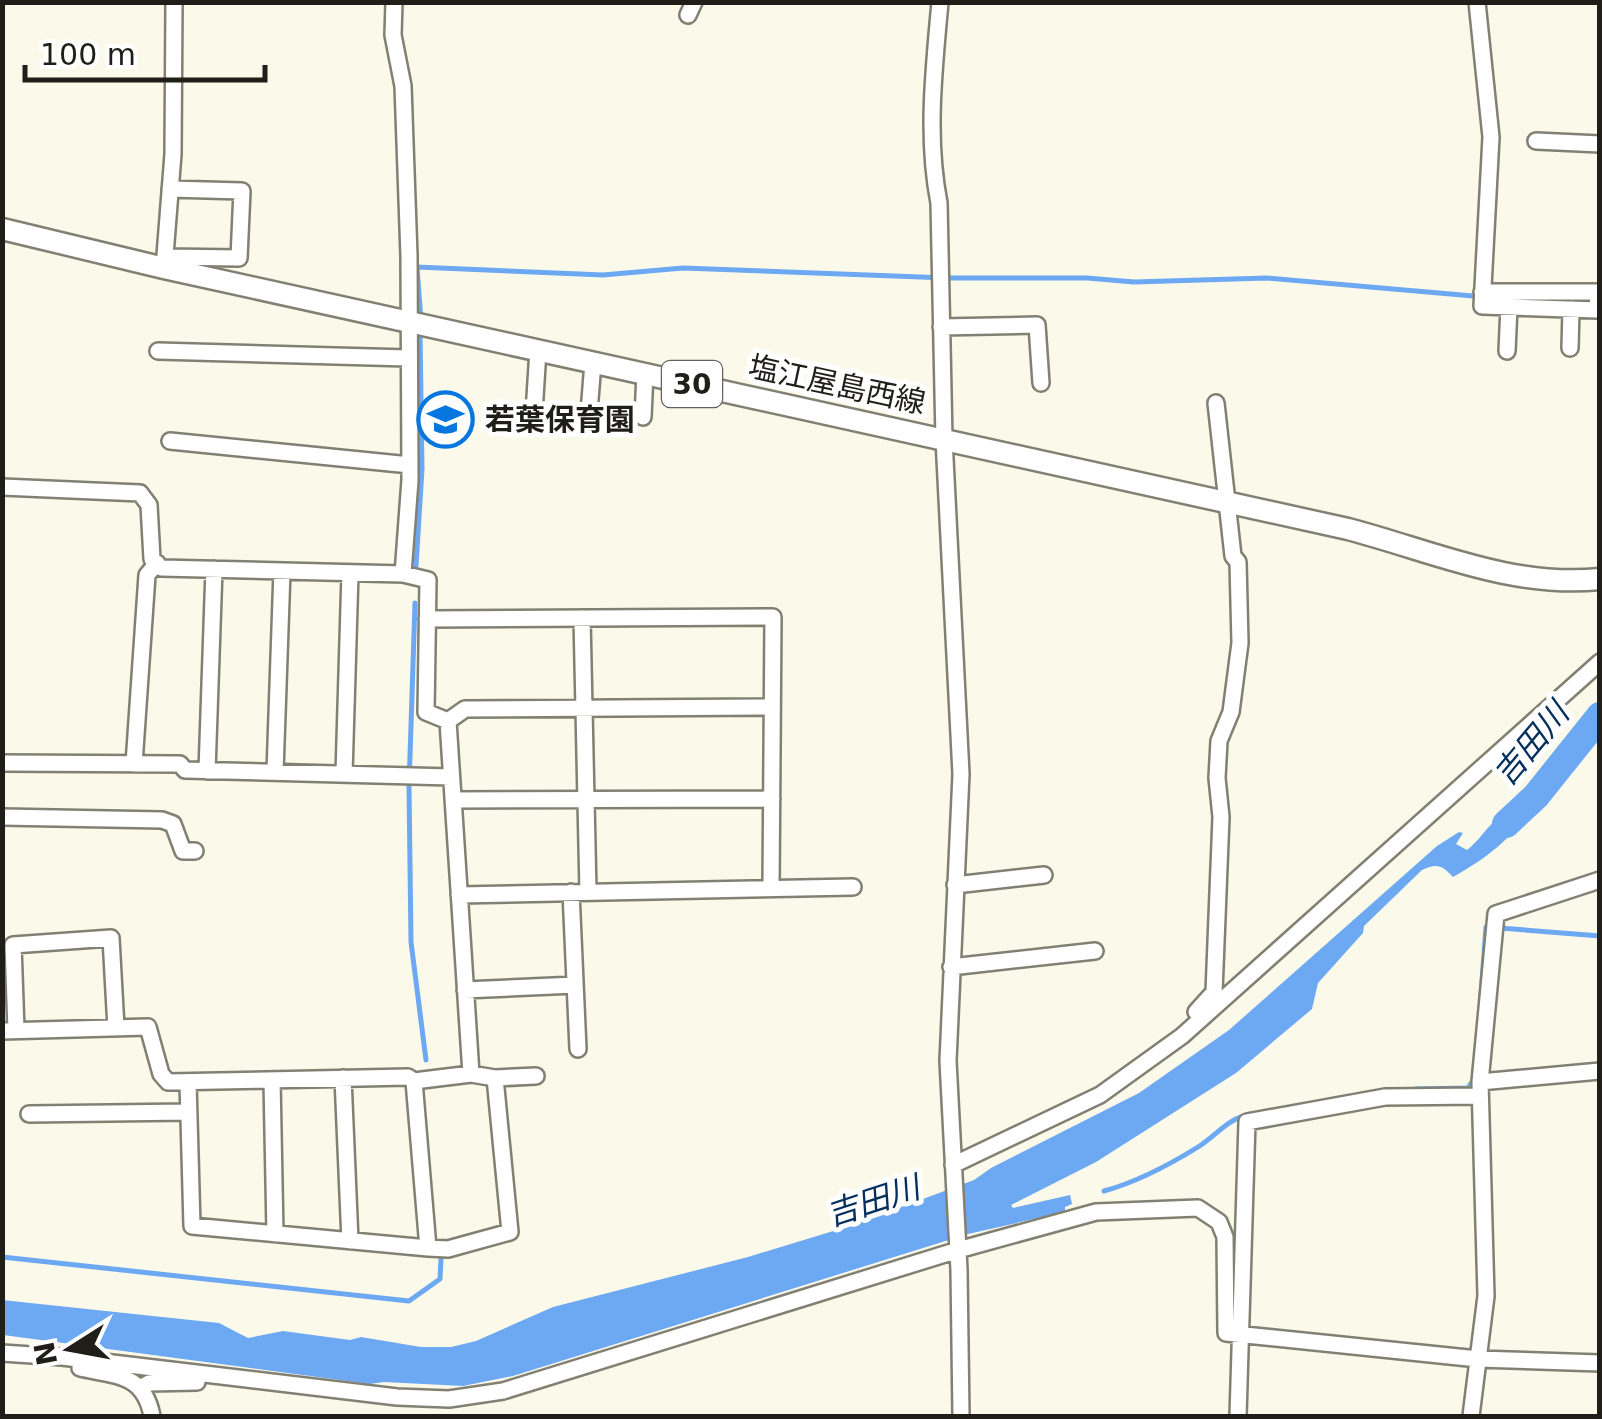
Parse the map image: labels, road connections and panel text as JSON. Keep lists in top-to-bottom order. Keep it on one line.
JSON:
{"streets":{"main road":["30","塩江屋島西線"]},"water":["吉田川"],"places":{"school or university":["若葉保育園"]},"scale_bar":"100 m","north":"left"}
